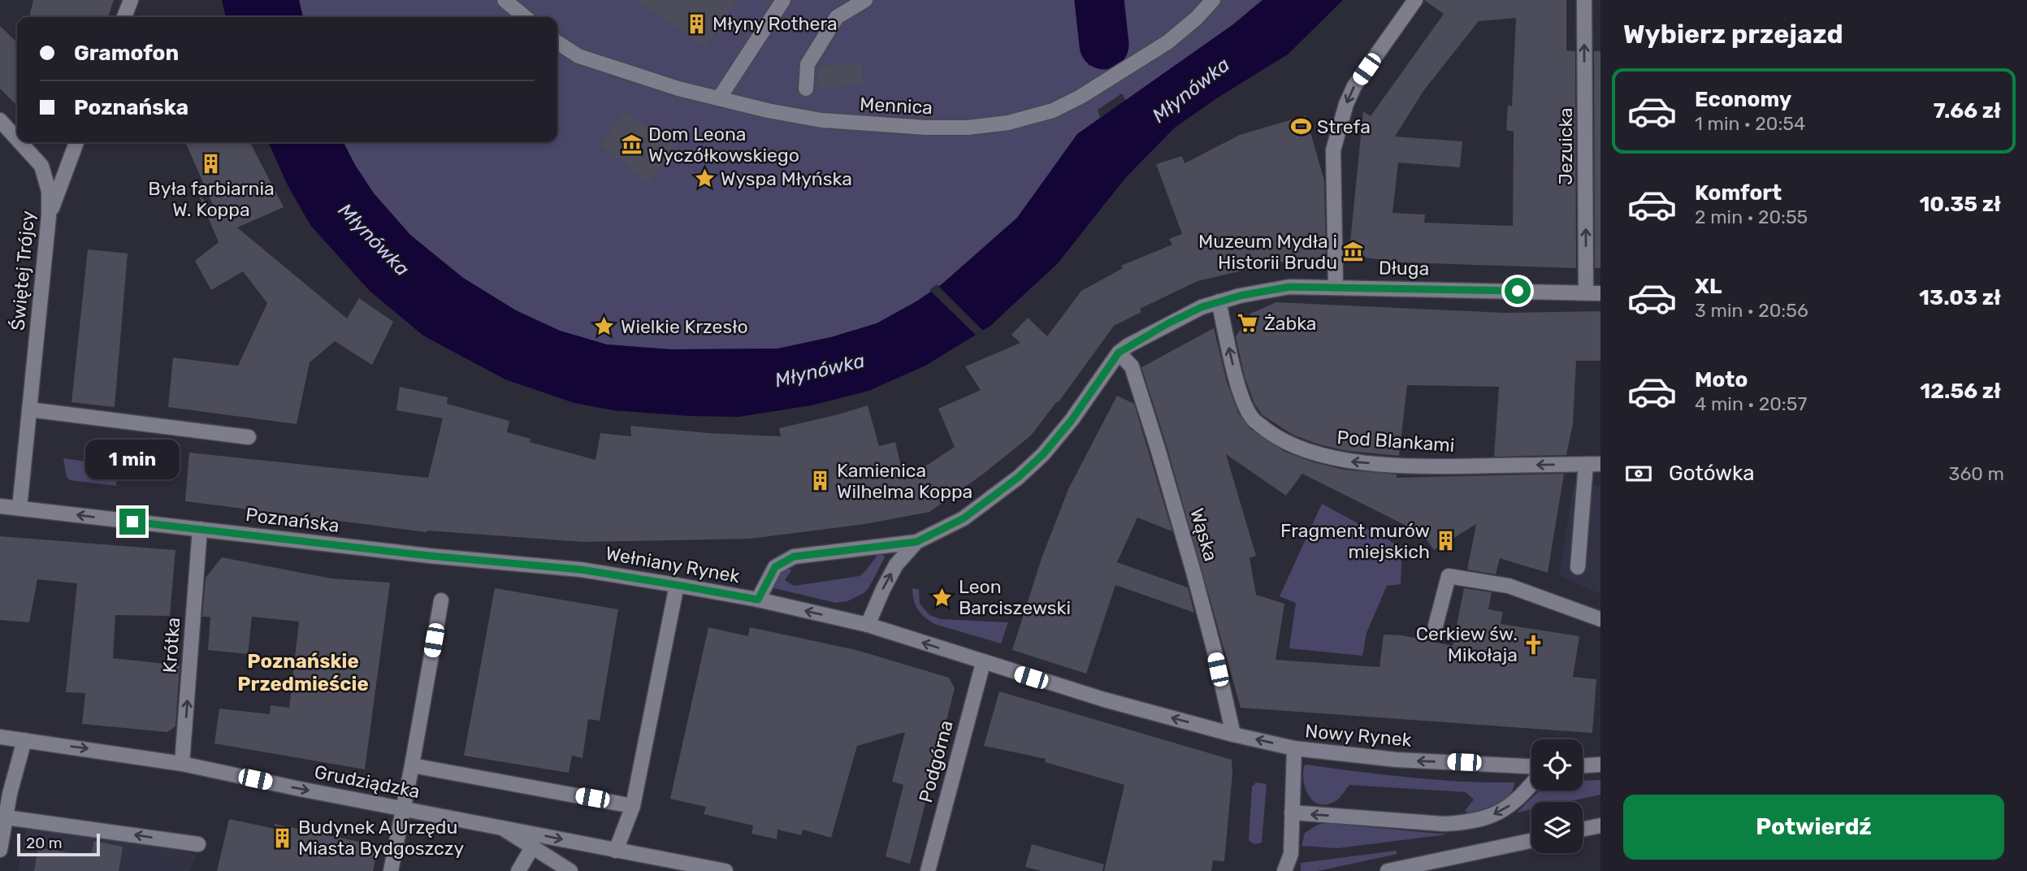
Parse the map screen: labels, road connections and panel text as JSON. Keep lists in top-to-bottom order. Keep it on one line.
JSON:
{"streets":{"street":["Mennica","Jezuicka","Długa","Świętej Trójcy","Pod Blankami","Poznańska","Wąska","Wełniany Rynek","Krótka","Nowy Rynek","Podgórna","Grudziądzka"]},"crossings":[["Jezuicka","Długa"],["Długa","Pod Blankami"],["Długa","Wąska"],["Długa","Wełniany Rynek"],["Świętej Trójcy","Poznańska"],["Poznańska","Wełniany Rynek"],["Poznańska","Krótka"],["Wąska","Wełniany Rynek"],["Wełniany Rynek","Nowy Rynek"],["Wełniany Rynek","Podgórna"],["Krótka","Grudziądzka"]],"one_way":["Jezuicka","Pod Blankami","Wełniany Rynek","Krótka"],"districts":["Poznańskie Przedmieście"],"water":["Młynówka"],"places":{"building":["Młyny Rothera","Była farbiarnia W. Koppa","Kamienica Wilhelma Koppa","Fragment murów miejskich","Budynek A Urzędu Miasta Bydgoszczy"],"sports":["Strefa"],"museum":["Dom Leona Wyczółkowskiego","Muzeum Mydła i Historii Brudu"],"place":["Wyspa Młyńska","Wielkie Krzesło","Leon Barciszewski"],"supermarket":["Żabka"],"church":["Cerkiew św. Mikołaja"]},"scale_bar":"20 m","page":{"heading":"Wybierz przejazd","banner":["Gramofon","Poznańska"],"list":[{"name":"Economy","note":"1 min · 20:54","value":"7.66 zł"},{"name":"Komfort","note":"2 min · 20:55","value":"10.35 zł"},{"name":"XL","note":"3 min · 20:56","value":"13.03 zł"},{"name":"Moto","note":"4 min · 20:57","value":"12.56 zł"}],"bubble":"1 min","pay":["Gotówka","360 m"],"buttons":"Potwierdź","scale":"20 m"}}
